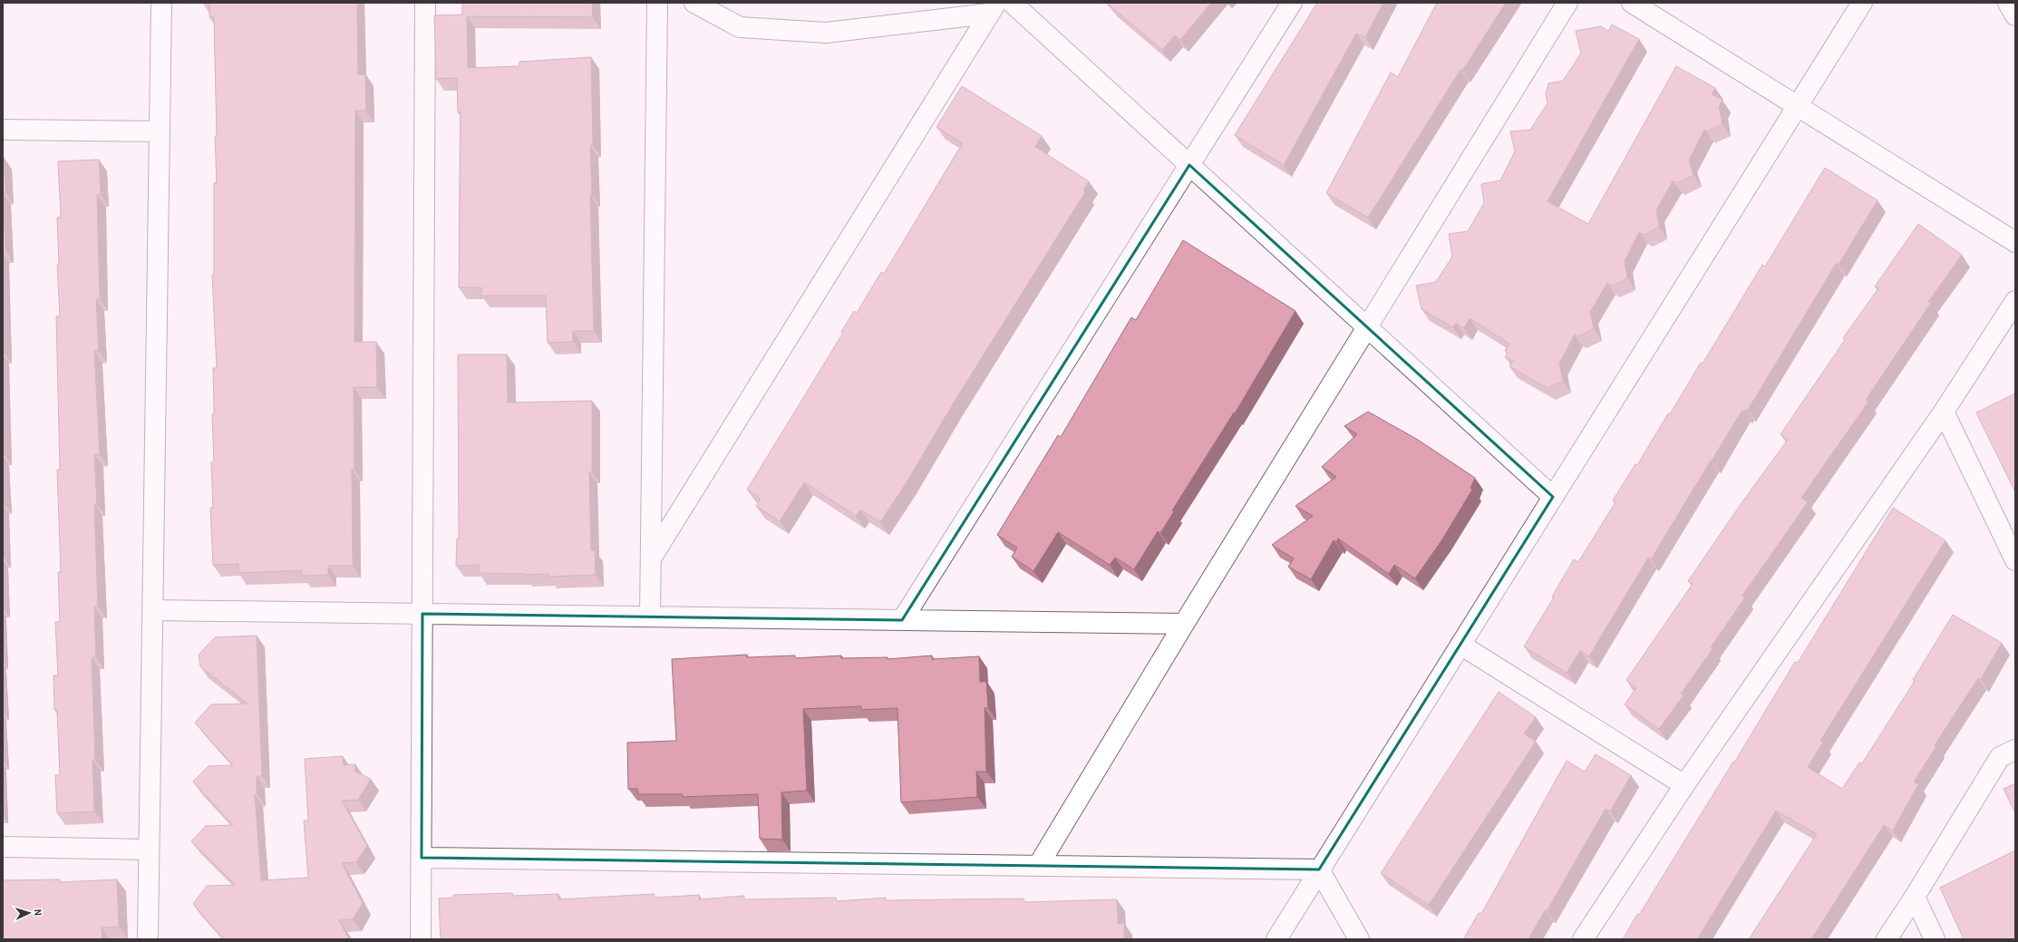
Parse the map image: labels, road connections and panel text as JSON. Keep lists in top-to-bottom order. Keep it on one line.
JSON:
{"north":"right"}
